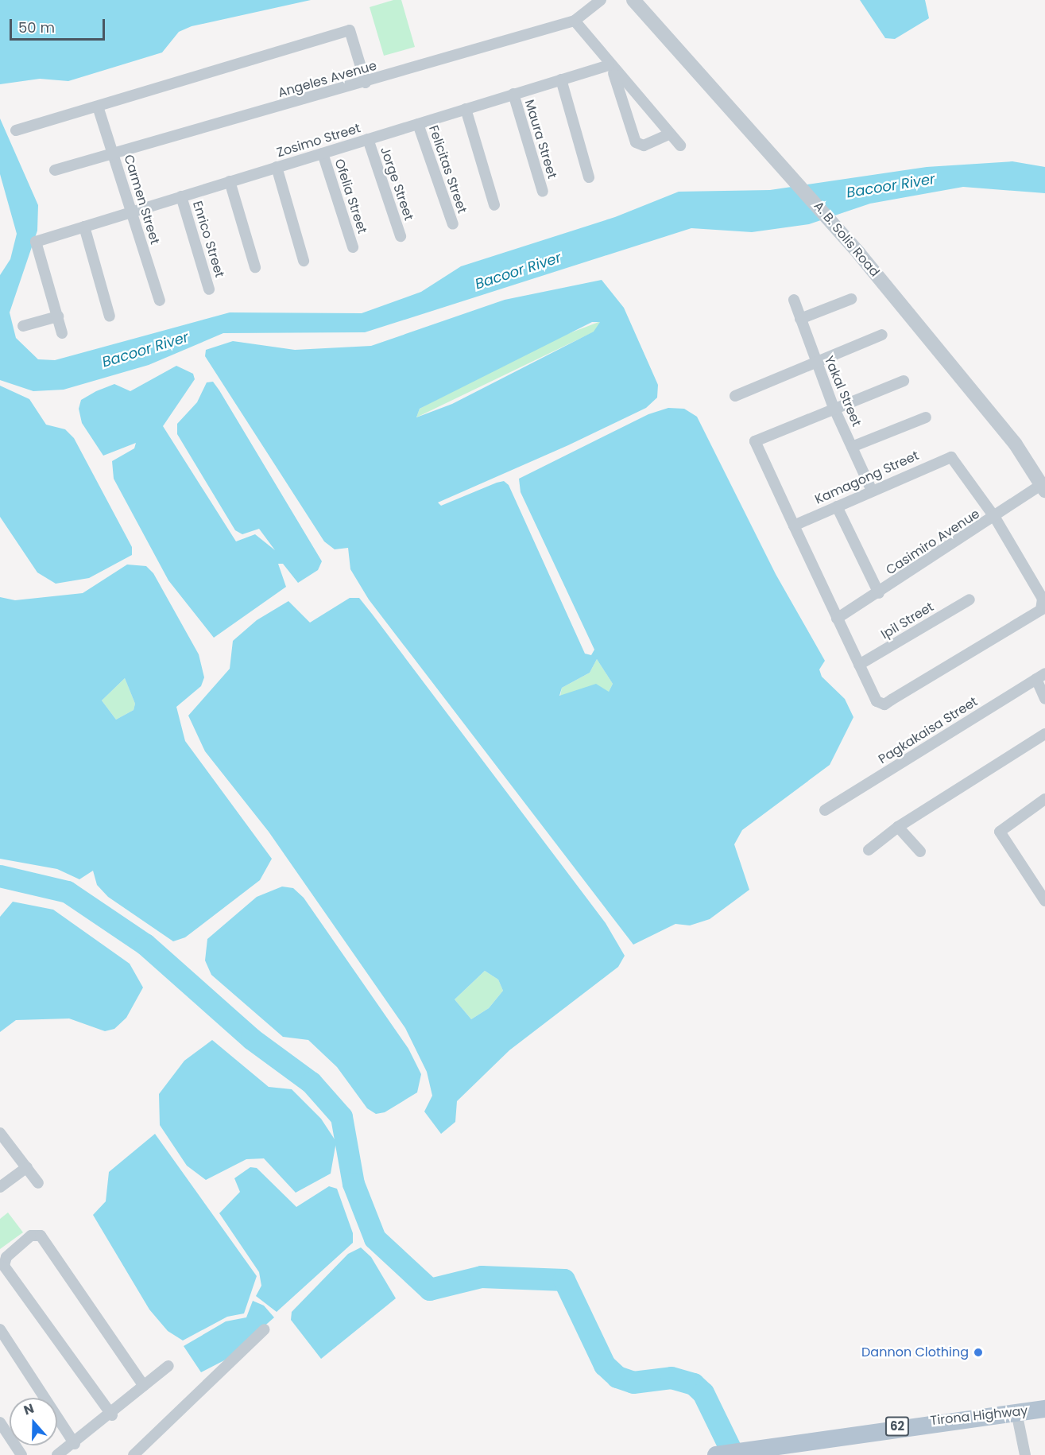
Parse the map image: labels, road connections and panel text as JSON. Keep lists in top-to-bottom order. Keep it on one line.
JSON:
{"streets":{"main road":["Tirona Highway","62"],"street":["Angeles Avenue","Maura Street","Zosimo Street","Felicitas Street","Jorge Street","Ofelia Street","Carmen Street","Enrico Street","A. B. Solis Road","Yakal Street","Kamagong Street","Casimiro Avenue","Ipil Street","Pagkakaisa Street"]},"crossings":[["Angeles Avenue","Carmen Street"],["Maura Street","Zosimo Street"],["Zosimo Street","Felicitas Street"],["Zosimo Street","Jorge Street"],["Zosimo Street","Ofelia Street"],["Zosimo Street","Carmen Street"],["Zosimo Street","Enrico Street"],["A. B. Solis Road","Casimiro Avenue"],["Yakal Street","Kamagong Street"],["Kamagong Street","Casimiro Avenue"]],"water":["Bacoor River"],"places":["Dannon Clothing"],"scale_bar":"50 m","north":"top"}
